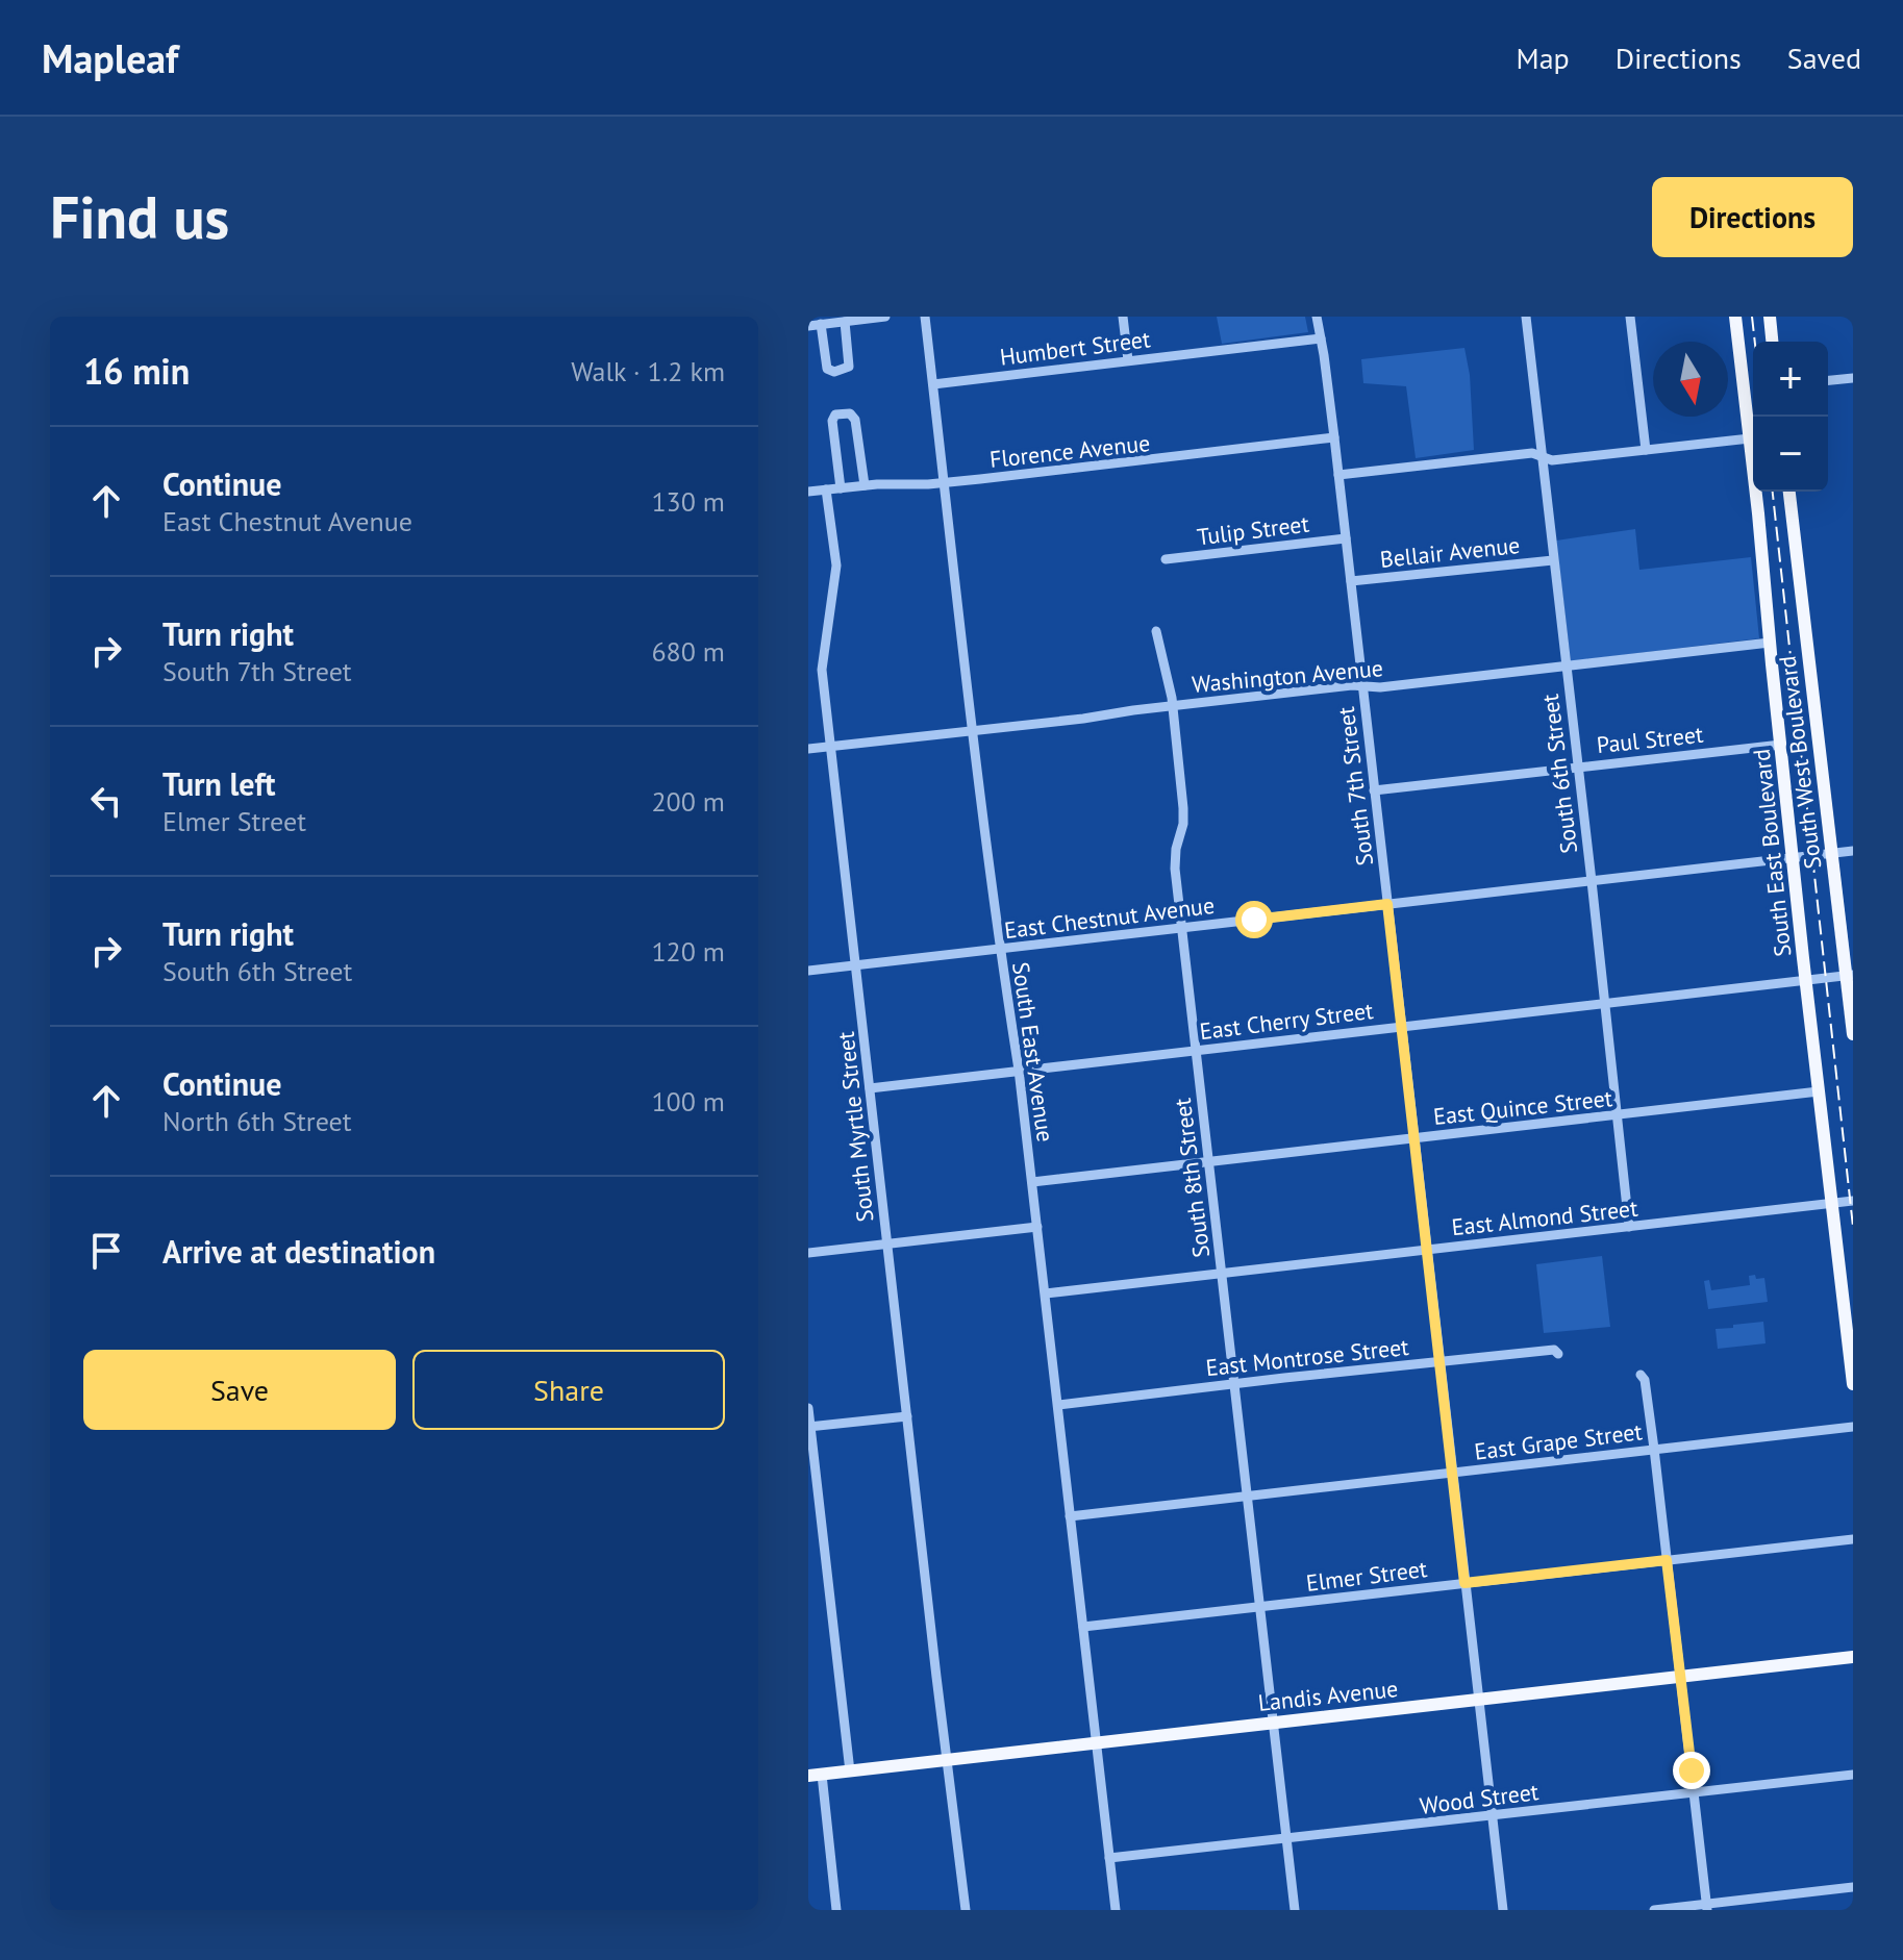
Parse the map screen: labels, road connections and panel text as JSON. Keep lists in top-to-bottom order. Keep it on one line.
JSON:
{"streets":{"main road":["South West Boulevard","South East Boulevard","Landis Avenue"],"street":["Humbert Street","Florence Avenue","Tulip Street","Bellair Avenue","Washington Avenue","Paul Street","South 6th Street","South 7th Street","East Chestnut Avenue","East Cherry Street","South East Avenue","East Quince Street","South Myrtle Street","South 8th Street","East Almond Street","East Montrose Street","East Grape Street","Elmer Street","Wood Street"]},"crossings":[["Humbert Street","South 7th Street"],["Humbert Street","South East Avenue"],["Florence Avenue","South 7th Street"],["Florence Avenue","South East Avenue"],["Florence Avenue","South Myrtle Street"],["Tulip Street","South 7th Street"],["Bellair Avenue","South 6th Street"],["Bellair Avenue","South 7th Street"],["Washington Avenue","South 6th Street"],["Washington Avenue","South 7th Street"],["Washington Avenue","South East Boulevard"],["Washington Avenue","South East Avenue"],["Washington Avenue","South Myrtle Street"],["Washington Avenue","South 8th Street"],["Paul Street","South 6th Street"],["Paul Street","South 7th Street"],["Paul Street","South East Boulevard"],["South West Boulevard","East Chestnut Avenue"],["South West Boulevard","East Cherry Street"],["South 6th Street","East Chestnut Avenue"],["South 6th Street","East Cherry Street"],["South 6th Street","East Quince Street"],["South 6th Street","East Almond Street"],["South 7th Street","East Chestnut Avenue"],["South 7th Street","East Cherry Street"],["South 7th Street","East Quince Street"],["South 7th Street","East Almond Street"],["South 7th Street","East Montrose Street"],["South 7th Street","East Grape Street"],["South 7th Street","Elmer Street"],["South 7th Street","Landis Avenue"],["South 7th Street","Wood Street"],["South East Boulevard","East Chestnut Avenue"],["South East Boulevard","East Cherry Street"],["South East Boulevard","East Quince Street"],["South East Boulevard","East Almond Street"],["East Chestnut Avenue","South East Avenue"],["East Chestnut Avenue","South Myrtle Street"],["East Chestnut Avenue","South 8th Street"],["East Cherry Street","South East Avenue"],["East Cherry Street","South Myrtle Street"],["East Cherry Street","South 8th Street"],["South East Avenue","East Quince Street"],["South East Avenue","East Almond Street"],["South East Avenue","East Montrose Street"],["South East Avenue","East Grape Street"],["South East Avenue","Elmer Street"],["South East Avenue","Landis Avenue"],["South East Avenue","Wood Street"],["East Quince Street","South 8th Street"],["South Myrtle Street","Landis Avenue"],["South 8th Street","East Almond Street"],["South 8th Street","East Montrose Street"],["South 8th Street","East Grape Street"],["South 8th Street","Elmer Street"],["South 8th Street","Landis Avenue"],["South 8th Street","Wood Street"]],"north":"bottom","page":{"header":"Mapleaf","nav":["Map","Directions","Saved"],"buttons":["Directions",["Save","Share"]],"title":"Find us","heading":["16 min","Walk · 1.2 km"],"map_buttons":["+","−"],"list":[["Continue","East Chestnut Avenue","130 m"],["Turn right","South 7th Street","680 m"],["Turn left","Elmer Street","200 m"],["Turn right","South 6th Street","120 m"],["Continue","North 6th Street","100 m"],"Arrive at destination"]}}
